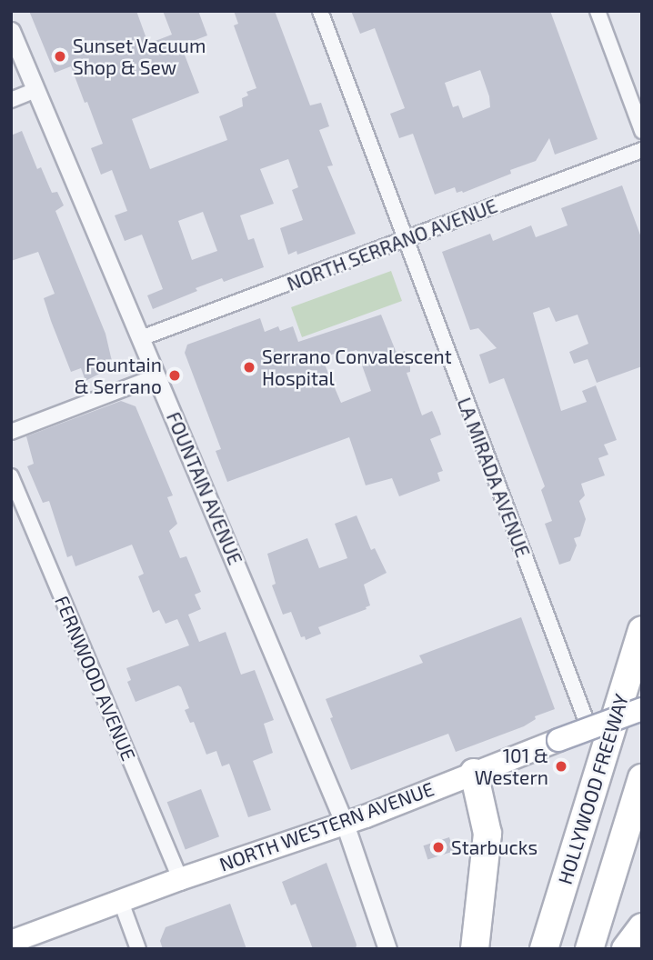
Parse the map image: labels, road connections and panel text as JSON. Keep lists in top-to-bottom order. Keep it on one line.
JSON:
{"streets":{"highway":["HOLLYWOOD FREEWAY"],"main road":["NORTH WESTERN AVENUE"],"street":["NORTH SERRANO AVENUE","LA MIRADA AVENUE","FOUNTAIN AVENUE","FERNWOOD AVENUE"]},"crossings":[["NORTH SERRANO AVENUE","LA MIRADA AVENUE"],["NORTH SERRANO AVENUE","FOUNTAIN AVENUE"],["LA MIRADA AVENUE","NORTH WESTERN AVENUE"],["FOUNTAIN AVENUE","NORTH WESTERN AVENUE"],["FERNWOOD AVENUE","NORTH WESTERN AVENUE"]],"places":["Sunset Vacuum Shop & Sew","Serrano Convalescent Hospital","Fountain & Serrano","101 & Western","Starbucks"]}
